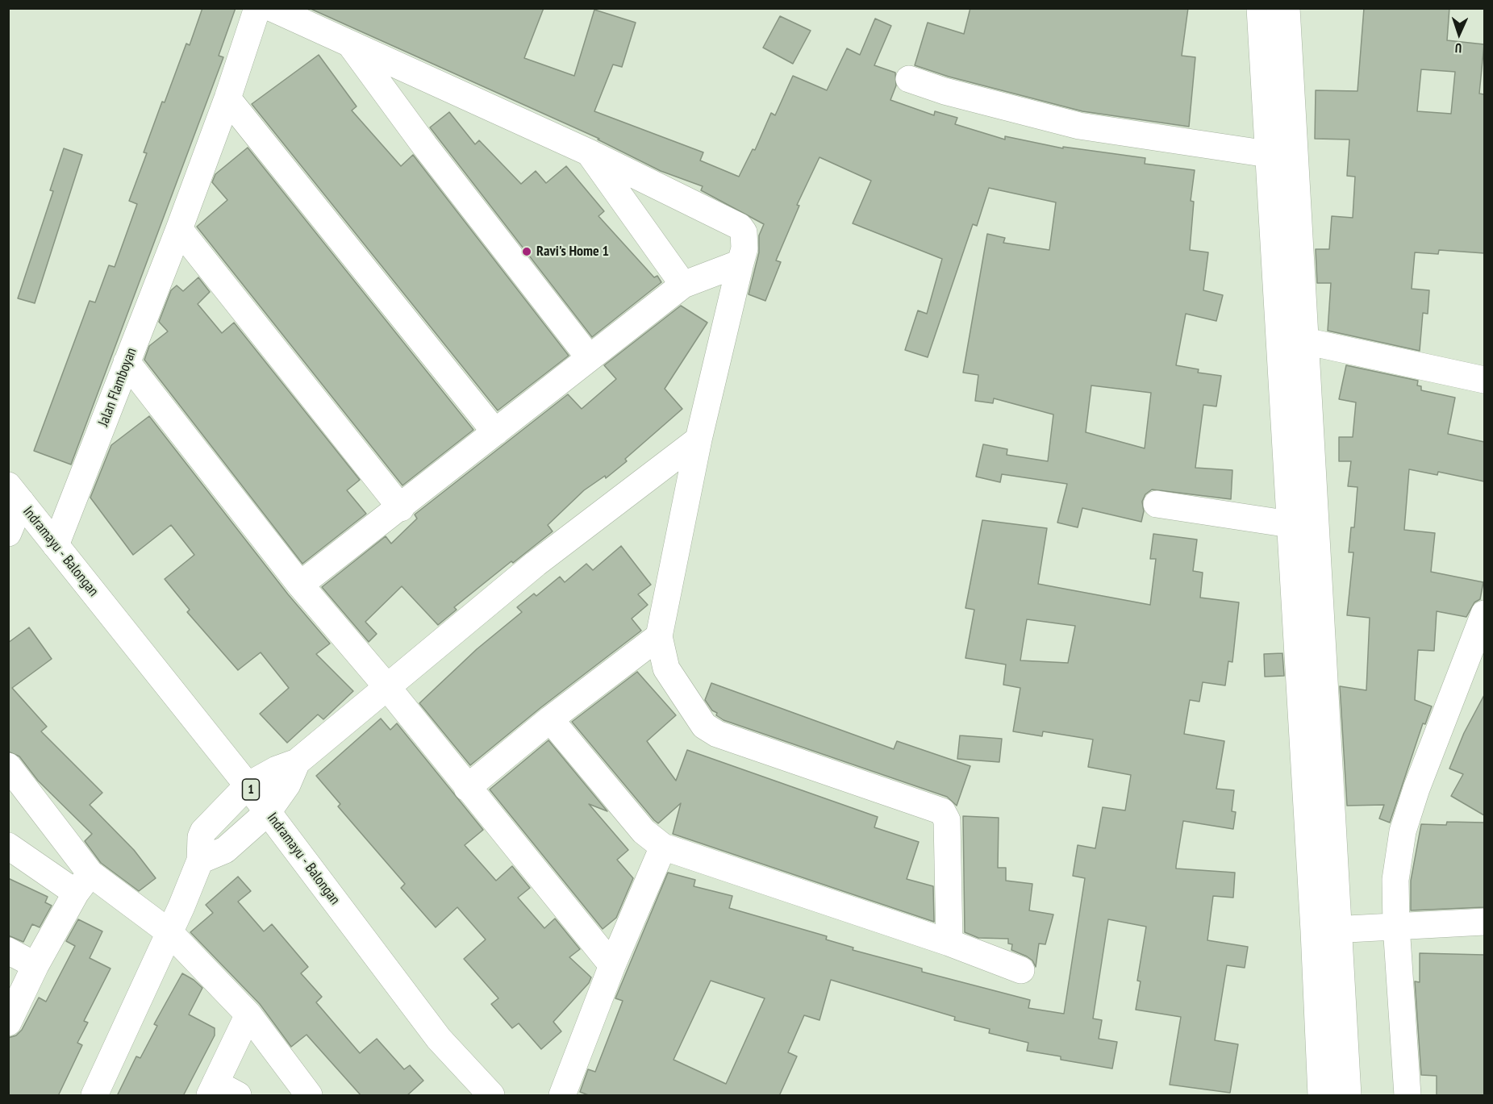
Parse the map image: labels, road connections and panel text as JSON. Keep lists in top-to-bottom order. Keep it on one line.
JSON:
{"streets":{"main road":["Jalan Flamboyan","Indramayu - Balongan","1"]},"crossings":[["Jalan Flamboyan","Indramayu - Balongan"]],"places":["Ravi's Home 1"],"north":"bottom"}
